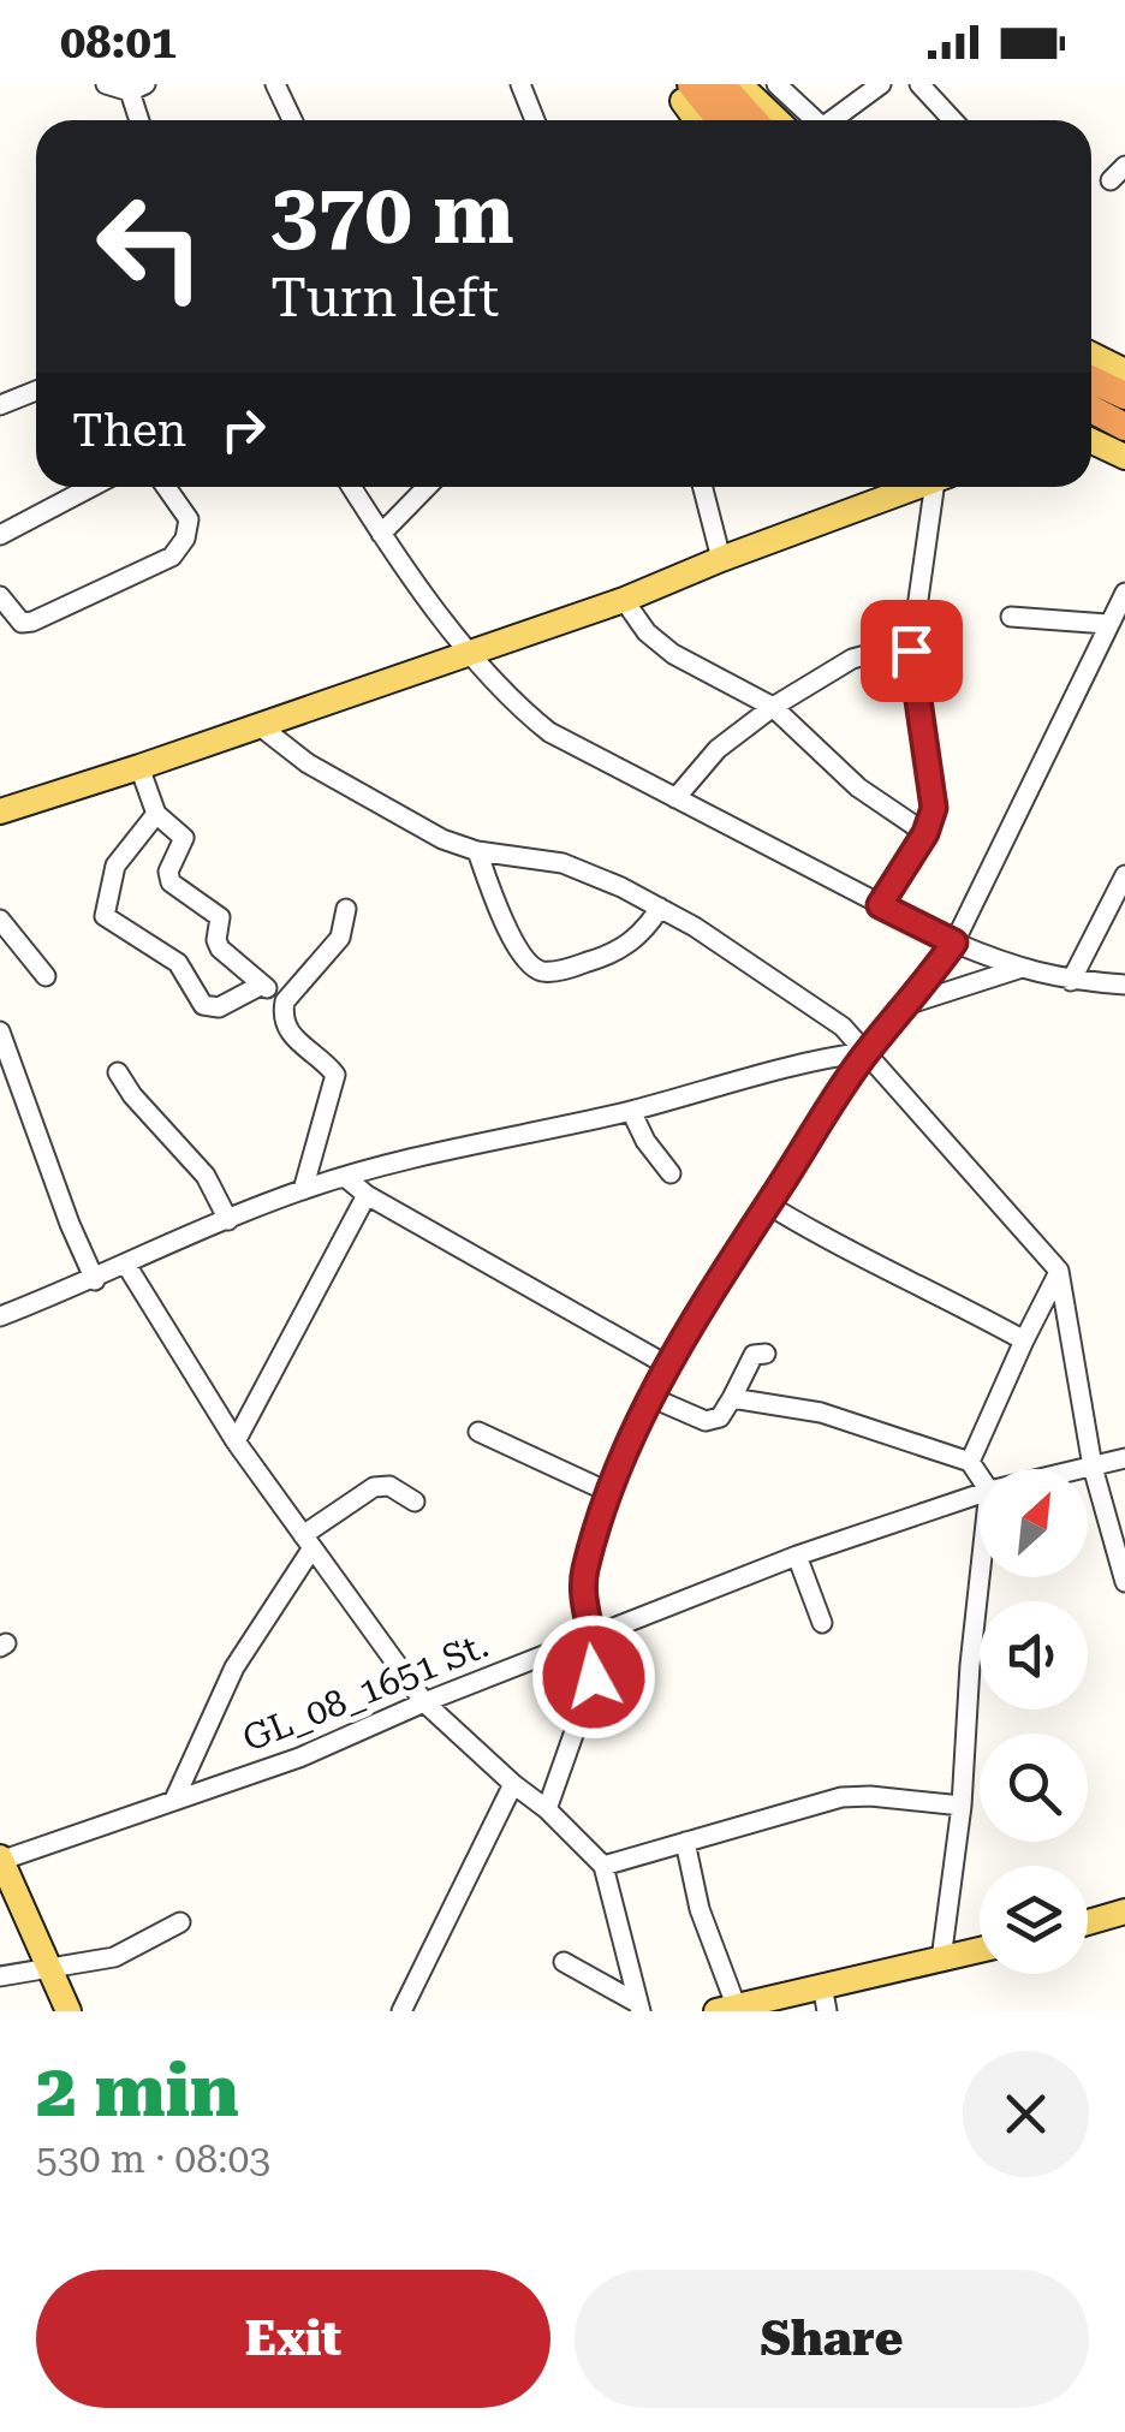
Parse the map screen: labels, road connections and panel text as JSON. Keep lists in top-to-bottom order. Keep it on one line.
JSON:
{"streets":{"street":["GL_08_1651 St."]},"north":"top right","page":{"status":"08:01","turn":["370 m","Turn left"],"then":"Then","heading":["2 min","530 m · 08:03"],"buttons":["Exit","Share"]}}
